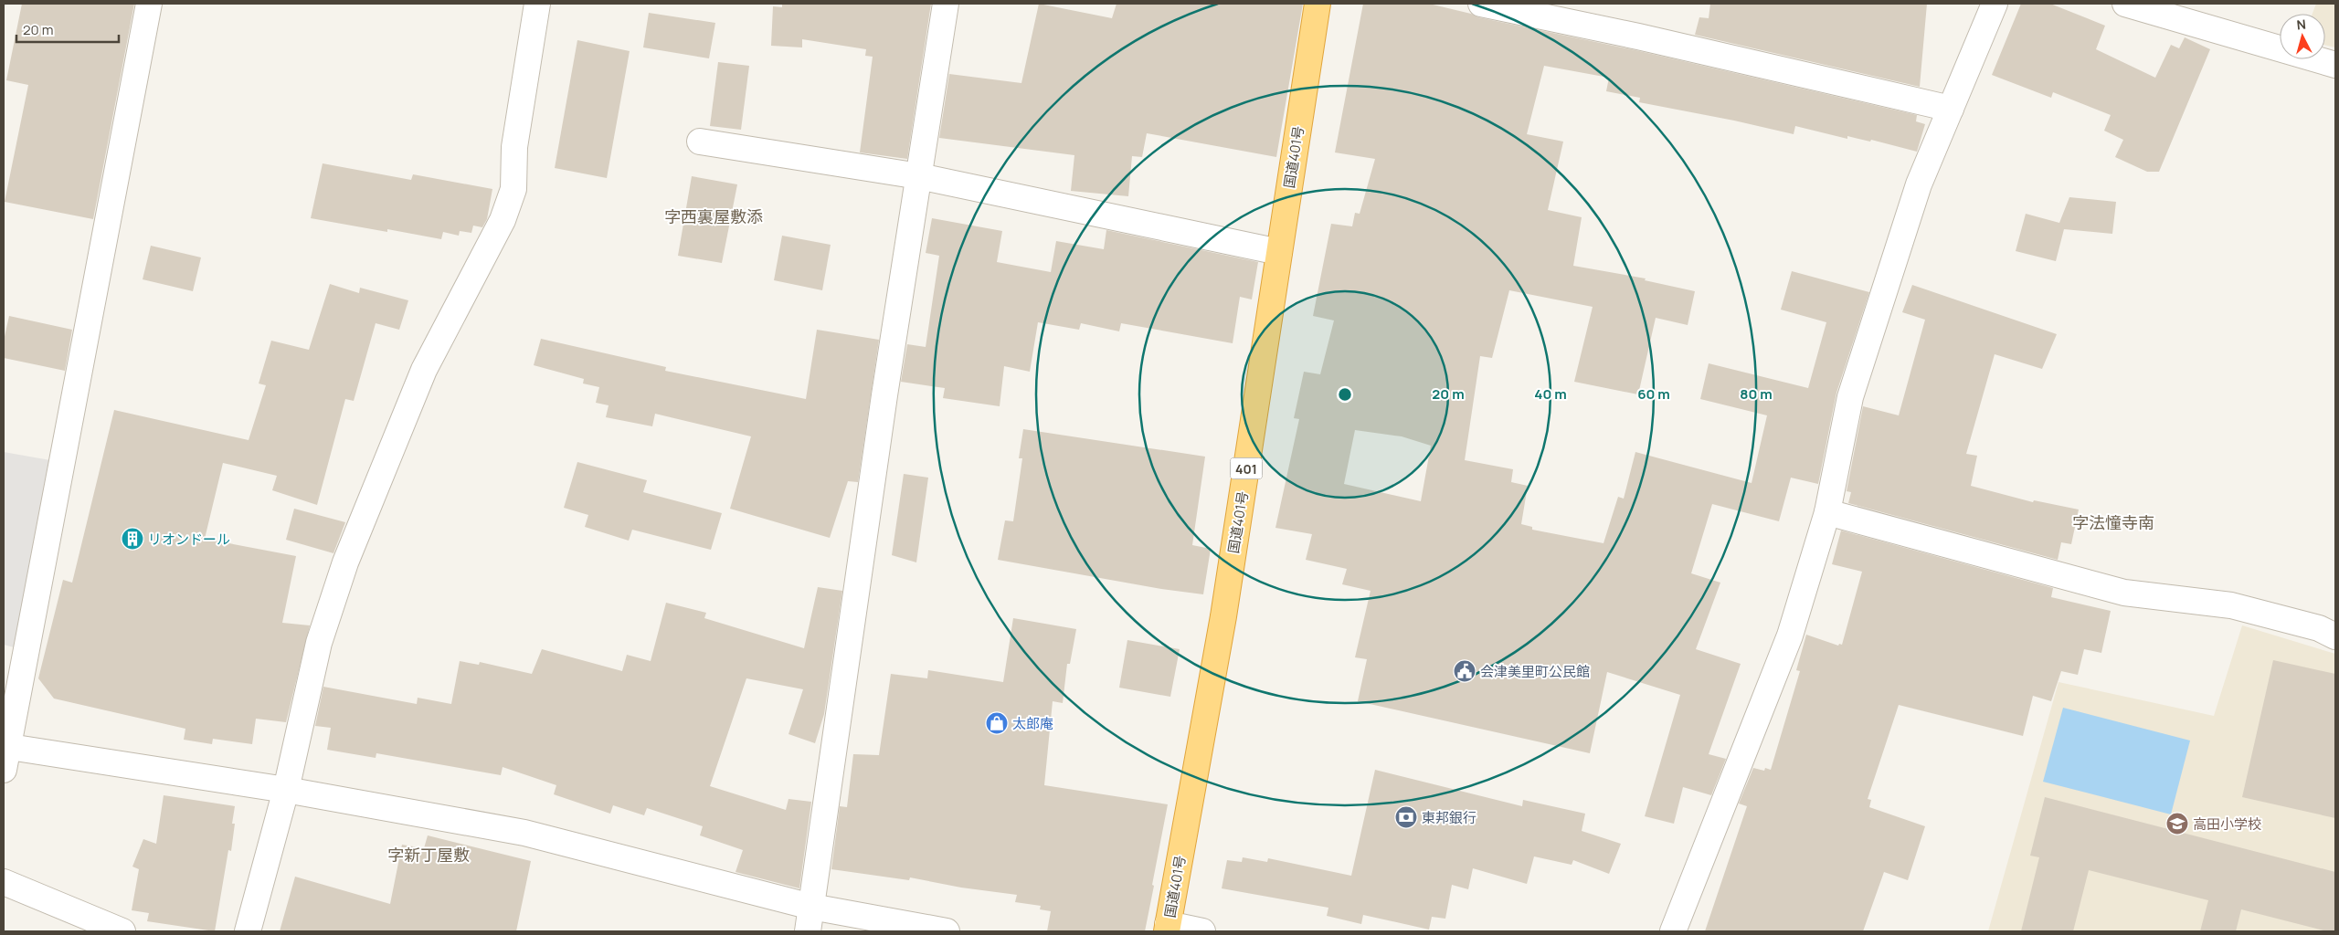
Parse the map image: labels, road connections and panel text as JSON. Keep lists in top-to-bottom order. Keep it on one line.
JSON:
{"streets":{"highway":["国道401号","401"]},"districts":["字西裏屋敷添","字法憧寺南","字新丁屋敷"],"places":{"building":["リオンドール"],"public building":["会津美里町公民館"],"shop":["太郎庵"],"bank":["東邦銀行"],"school or university":["高田小学校"]},"scale_bar":"20 m","north":"top","rings":["20 m","40 m","60 m","80 m"]}
